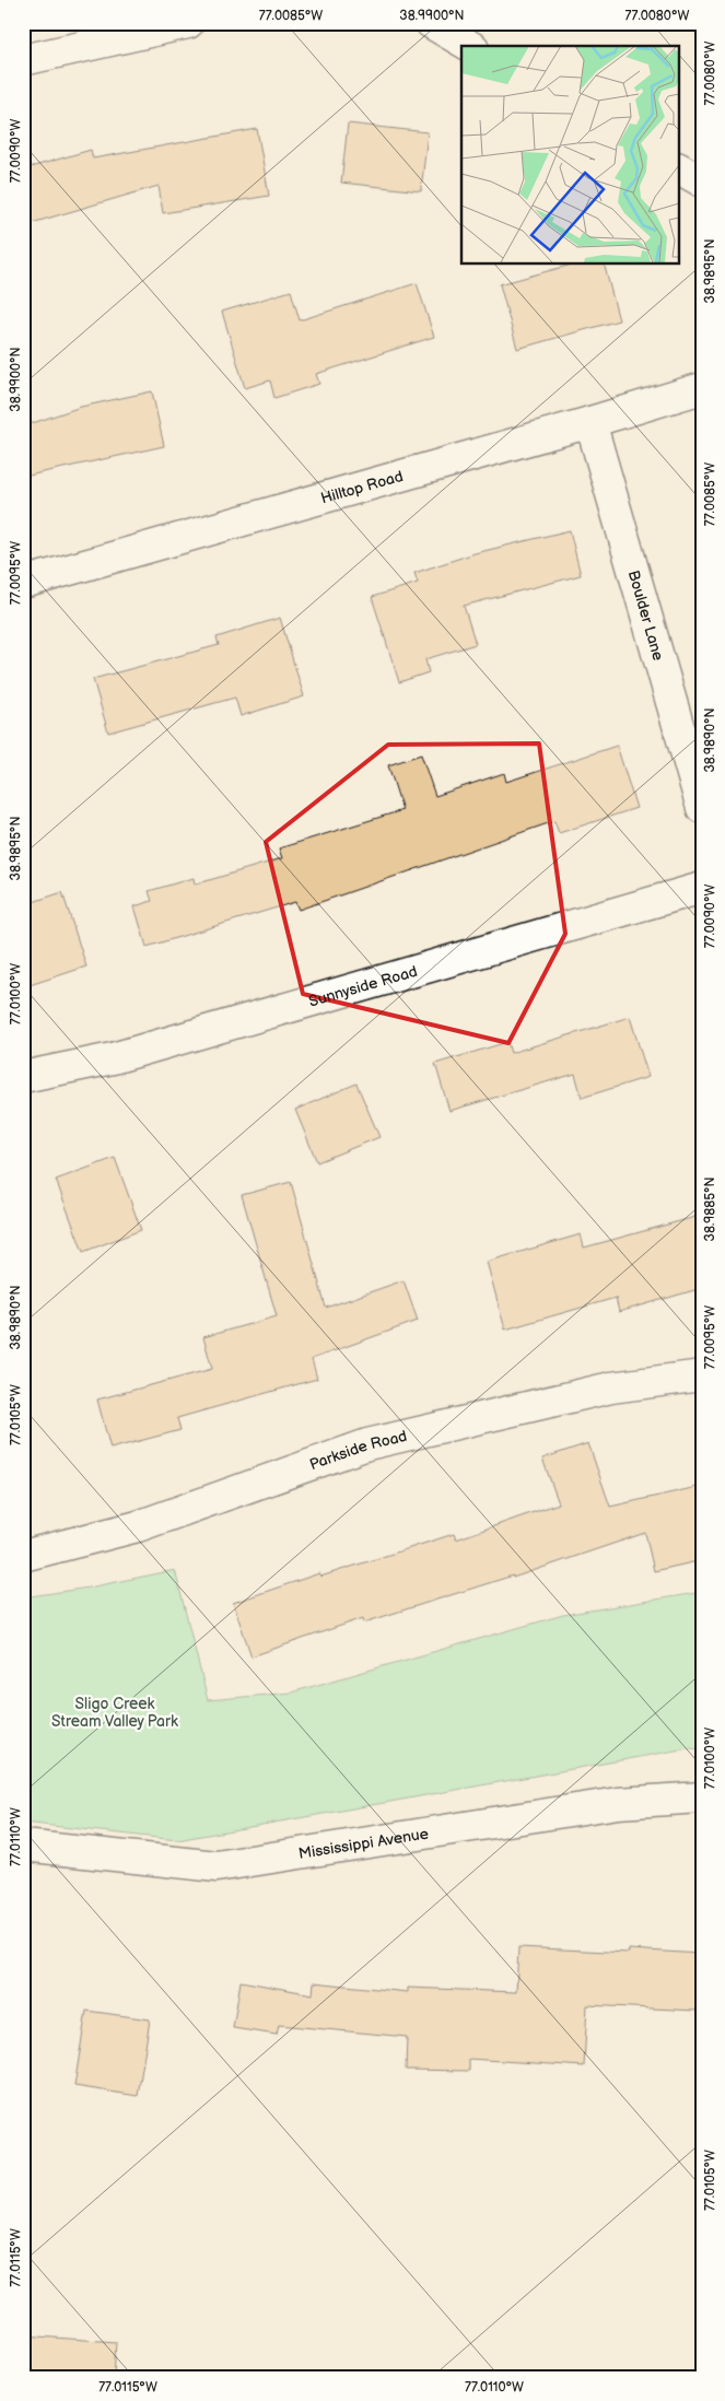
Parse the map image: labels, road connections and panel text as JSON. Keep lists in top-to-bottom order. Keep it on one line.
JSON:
{"streets":{"street":["Hilltop Road","Boulder Lane","Sunnyside Road","Parkside Road","Mississippi Avenue"]},"crossings":[["Hilltop Road","Boulder Lane"]],"parks":["Sligo Creek Stream Valley Park"],"coordinates":["77.0085°W","38.9900°N","77.0080°W","77.0090°W","38.9895°N","77.0095°W","38.9890°N","77.0100°W","38.9885°N","77.0105°W","77.0110°W","77.0115°W"]}
